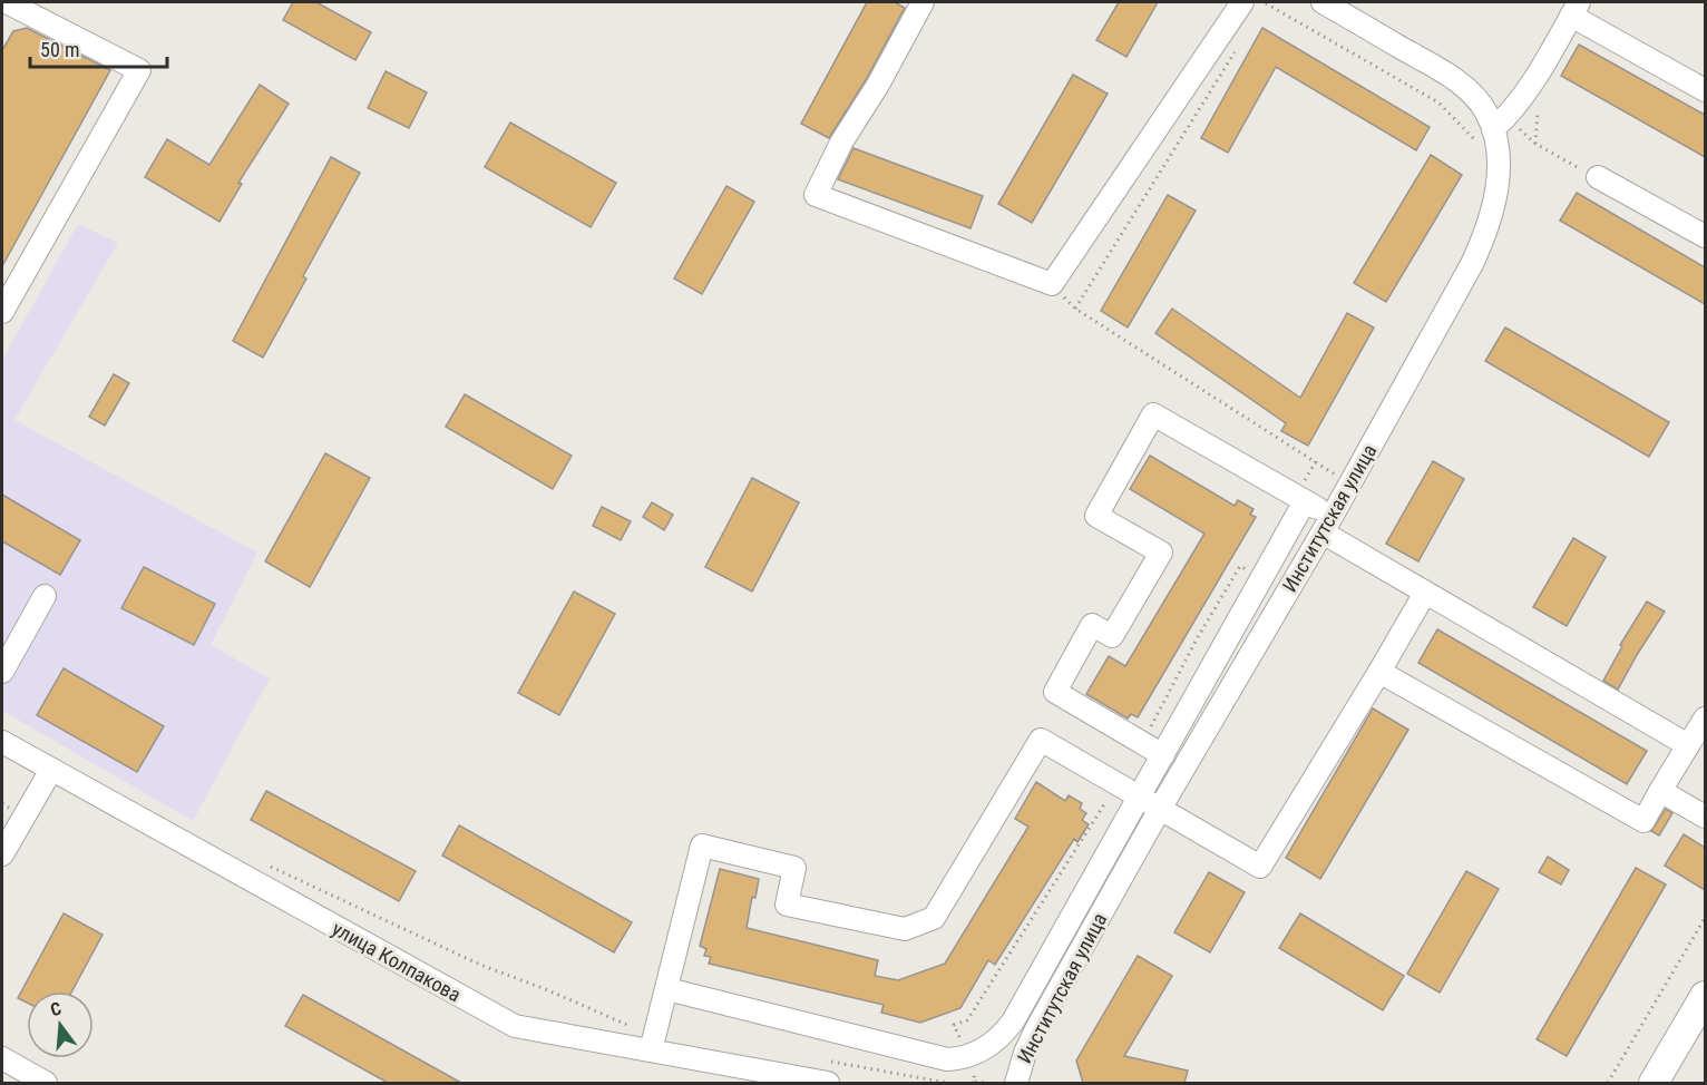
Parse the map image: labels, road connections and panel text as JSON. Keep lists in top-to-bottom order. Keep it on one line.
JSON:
{"streets":{"street":["Институтская улица","улица Колпакова"]},"scale_bar":"50 m","north":"top"}
